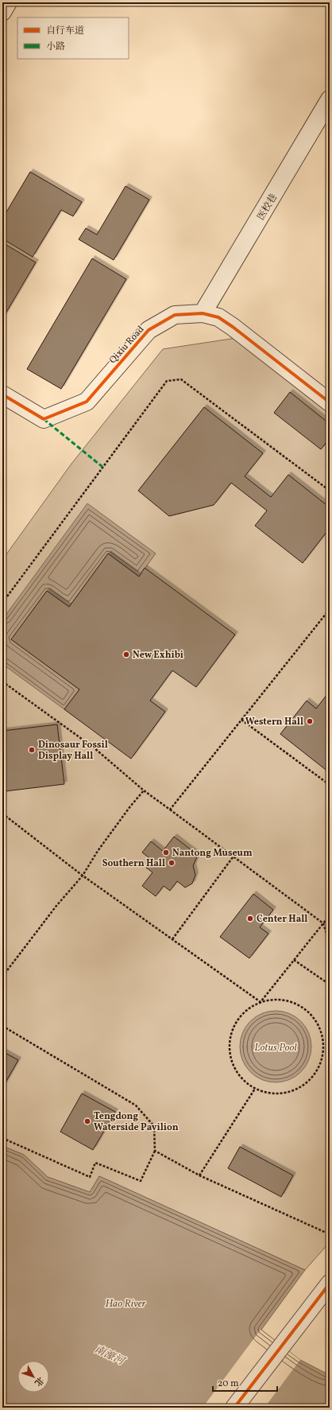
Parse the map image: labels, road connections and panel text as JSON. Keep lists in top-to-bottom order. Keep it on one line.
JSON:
{"streets":{"street":["医校巷","Qixiu Road"]},"crossings":[["医校巷","Qixiu Road"]],"water":["Lotus Pool","Hao River","南濠河"],"places":["New Exhibi","Western Hall","Dinosaur Fossil Display Hall","Nantong Museum","Southern Hall","Center Hall","Tengdong Waterside Pavilion"],"legend":["自行车道","小路"],"scale_bar":"20 m","north":"bottom right"}
